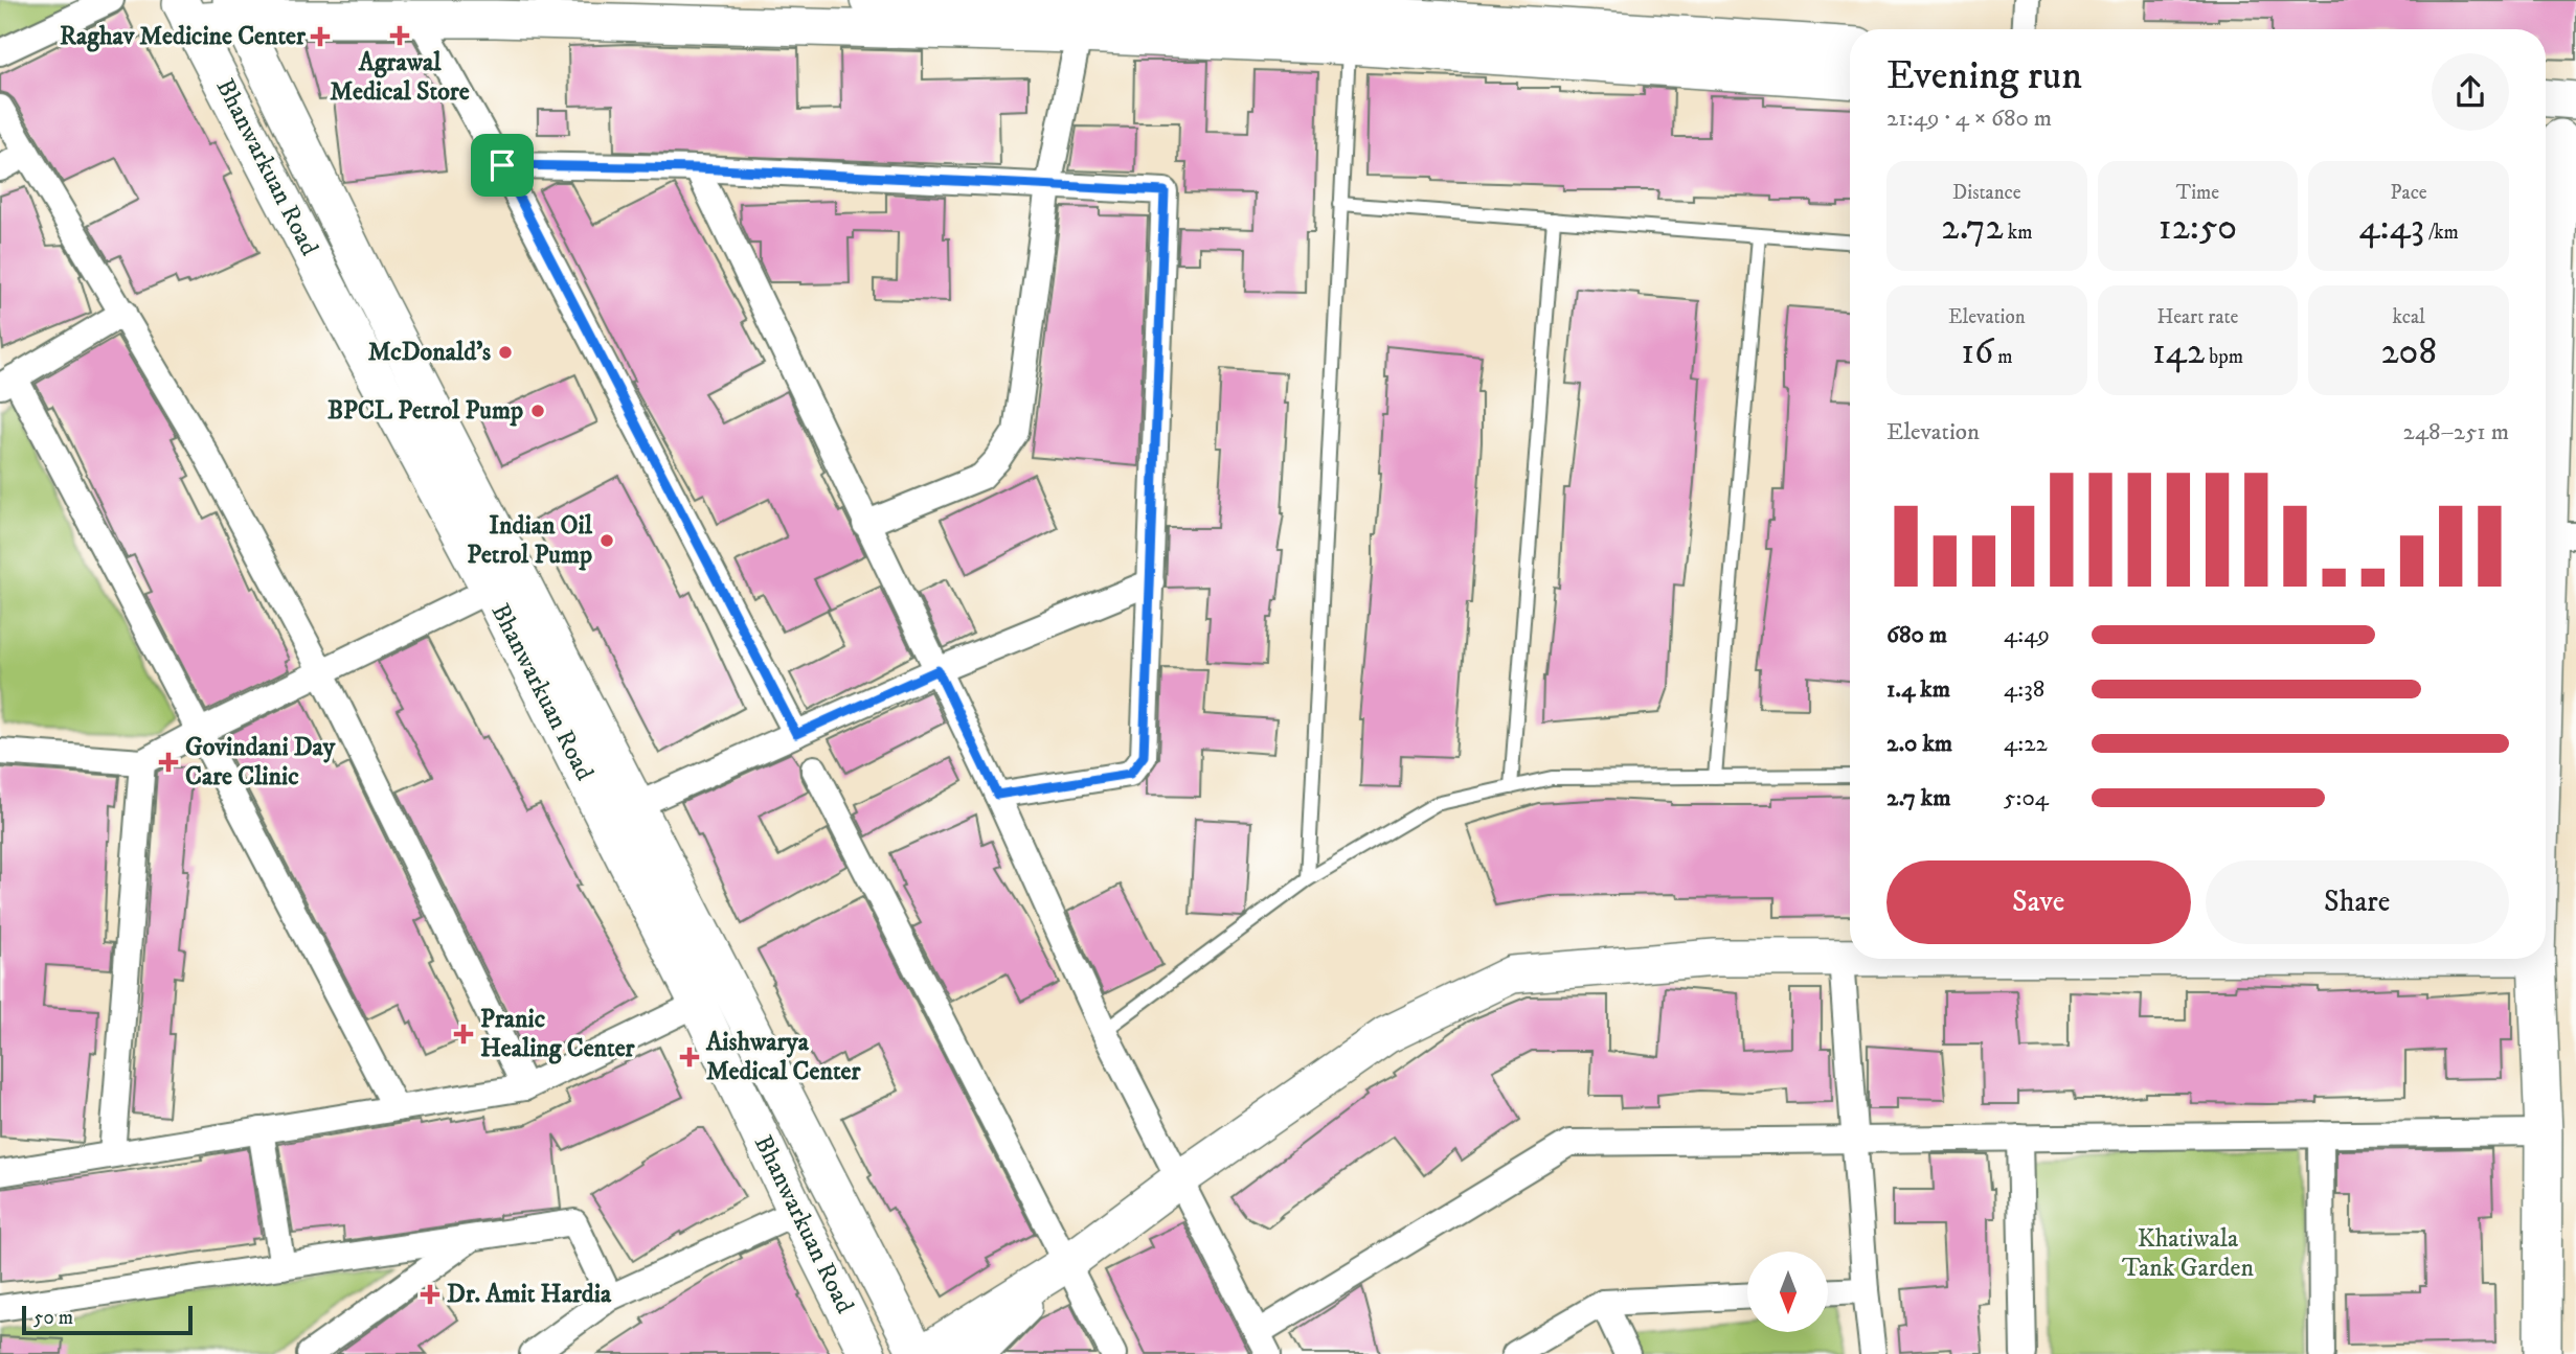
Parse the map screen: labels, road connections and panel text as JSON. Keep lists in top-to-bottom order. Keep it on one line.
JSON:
{"streets":{"main road":["Bhanwarkuan Road"]},"parks":["Khatiwala Tank Garden"],"places":{"health":["Agrawal Medical Store","Raghav Medicine Center","Govindani Day Care Clinic","Pranic Healing Center","Aishwarya Medical Center","Dr. Amit Hardia"],"other":["McDonald's","BPCL Petrol Pump","Indian Oil Petrol Pump"]},"scale_bar":"50 m","north":"bottom","page":{"heading":["Evening run","21:49 · 4 × 680 m"],"stats":[["Distance","2.72 km"],["Time","12:50"],["Pace","4:43 /km"],["Elevation","16 m"],["Heart rate","142 bpm"],["kcal","208"]],"chart":["Elevation","248–251 m"],"list":[{"name":"680 m","note":"4:49"},{"name":"1.4 km","note":"4:38"},{"name":"2.0 km","note":"4:22"},{"name":"2.7 km","note":"5:04"}],"buttons":["Save","Share"],"scale":"50 m"}}
